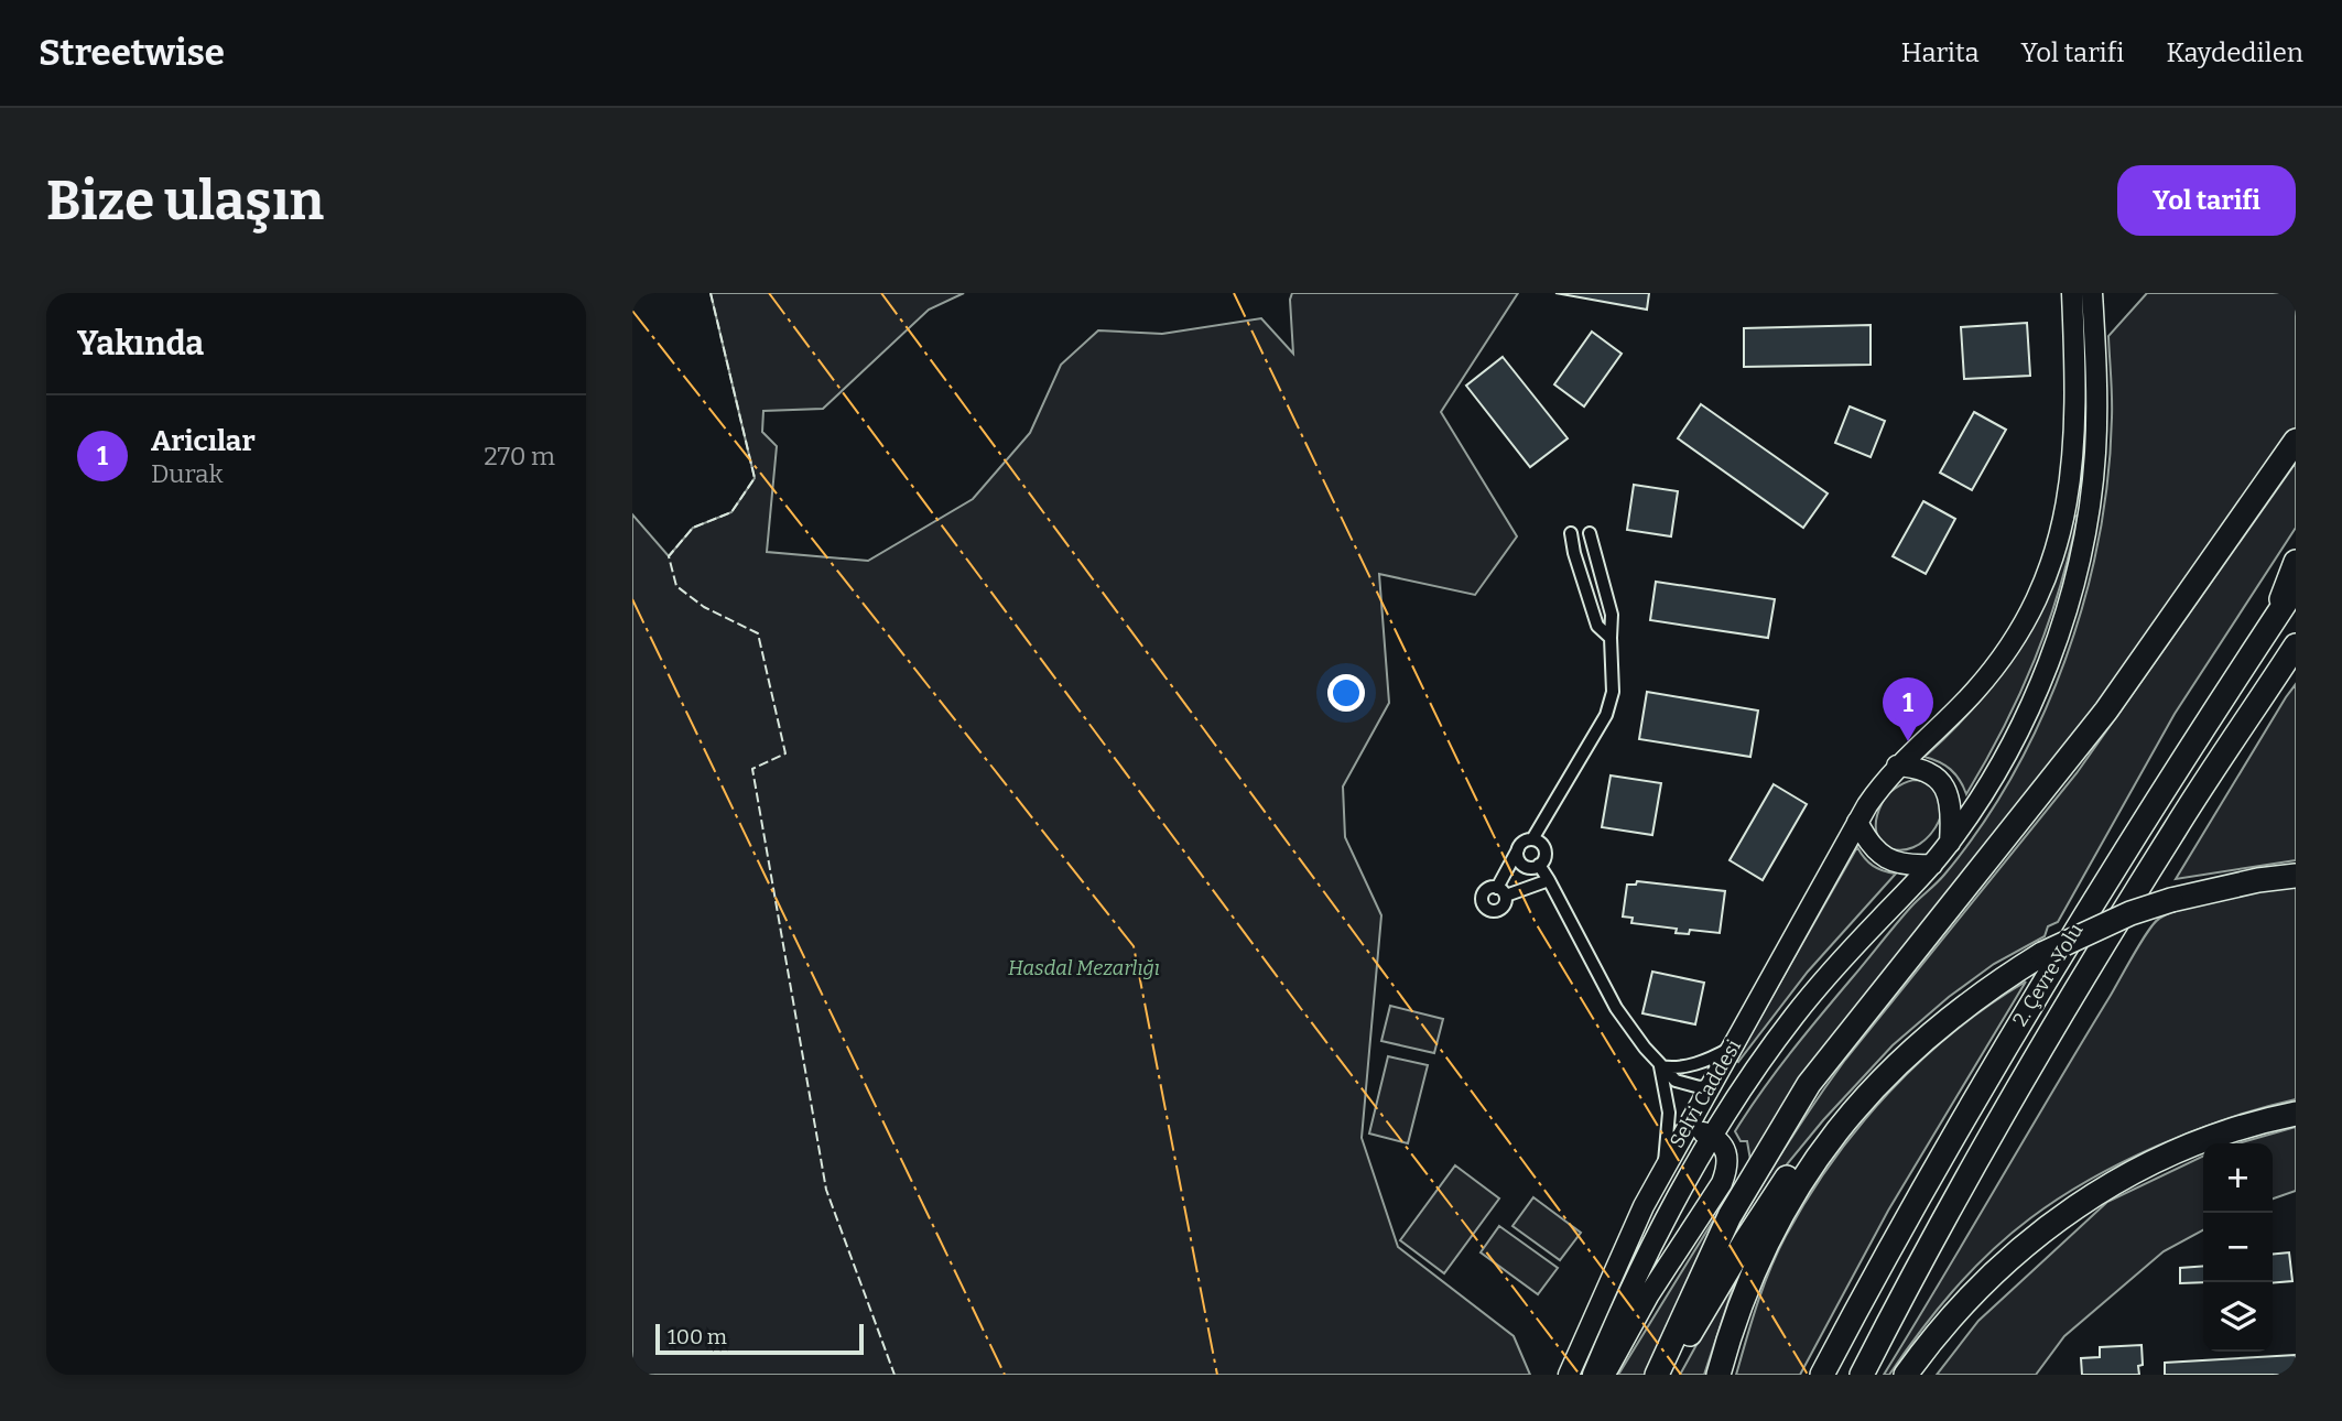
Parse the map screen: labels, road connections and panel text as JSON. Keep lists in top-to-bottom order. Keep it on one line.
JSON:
{"streets":{"highway":["2. Çevre Yolu"],"main road":["Selvi Caddesi"]},"parks":["Hasdal Mezarlığı"],"scale_bar":"100 m","page":{"header":"Streetwise","nav":["Harita","Yol tarifi","Kaydedilen"],"buttons":"Yol tarifi","title":"Bize ulaşın","heading":"Yakında","list":[{"mark":"1","name":"Aricılar","note":"Durak","value":"270 m"}],"pins":"1","map_buttons":["+","−"],"scale":"100 m"}}
